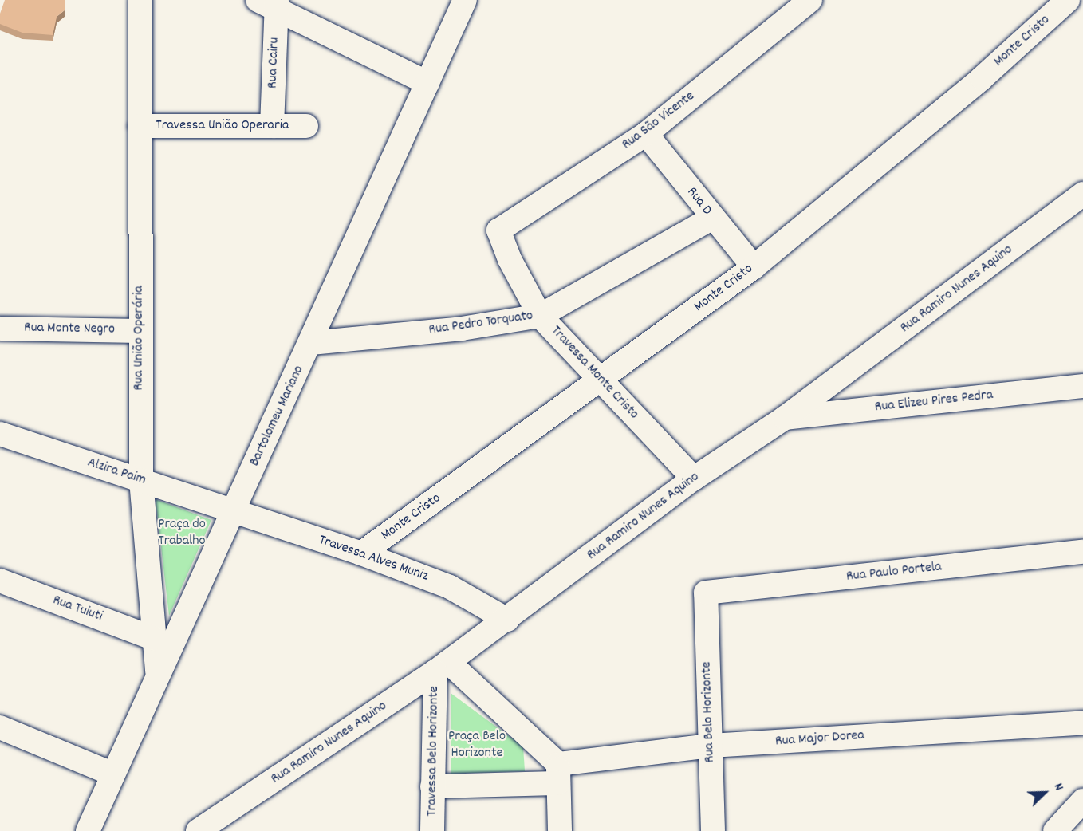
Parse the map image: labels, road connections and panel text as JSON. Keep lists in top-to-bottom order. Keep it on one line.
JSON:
{"streets":{"street":["Monte Cristo","Rua Cairu","Rua São Vicente","Travessa União Operaria","Rua D","Rua Ramiro Nunes Aquino","Rua Pedro Torquato","Rua Monte Negro","Rua União Operária","Travessa Monte Cristo","Rua Elizeu Pires Pedra","Bartolomeu Mariano","Alzira Paim","Travessa Alves Muniz","Rua Paulo Portela","Rua Tuiuti","Rua Belo Horizonte","Rua Major Dorea","Travessa Belo Horizonte"]},"crossings":[["Monte Cristo","Rua D"],["Monte Cristo","Travessa Monte Cristo"],["Monte Cristo","Travessa Alves Muniz"],["Rua Cairu","Travessa União Operaria"],["Rua São Vicente","Rua D"],["Rua São Vicente","Travessa Monte Cristo"],["Travessa União Operaria","Rua União Operária"],["Rua D","Rua Pedro Torquato"],["Rua Ramiro Nunes Aquino","Travessa Monte Cristo"],["Rua Ramiro Nunes Aquino","Rua Elizeu Pires Pedra"],["Rua Ramiro Nunes Aquino","Travessa Alves Muniz"],["Rua Ramiro Nunes Aquino","Travessa Belo Horizonte"],["Rua Pedro Torquato","Travessa Monte Cristo"],["Rua Pedro Torquato","Bartolomeu Mariano"],["Rua Monte Negro","Rua União Operária"],["Rua União Operária","Bartolomeu Mariano"],["Rua União Operária","Alzira Paim"],["Rua União Operária","Rua Tuiuti"],["Bartolomeu Mariano","Alzira Paim"],["Bartolomeu Mariano","Travessa Alves Muniz"],["Alzira Paim","Travessa Alves Muniz"],["Rua Paulo Portela","Rua Belo Horizonte"],["Rua Belo Horizonte","Rua Major Dorea"]],"parks":["Praça do Trabalho","Praça Belo Horizonte"],"north":"top right"}
